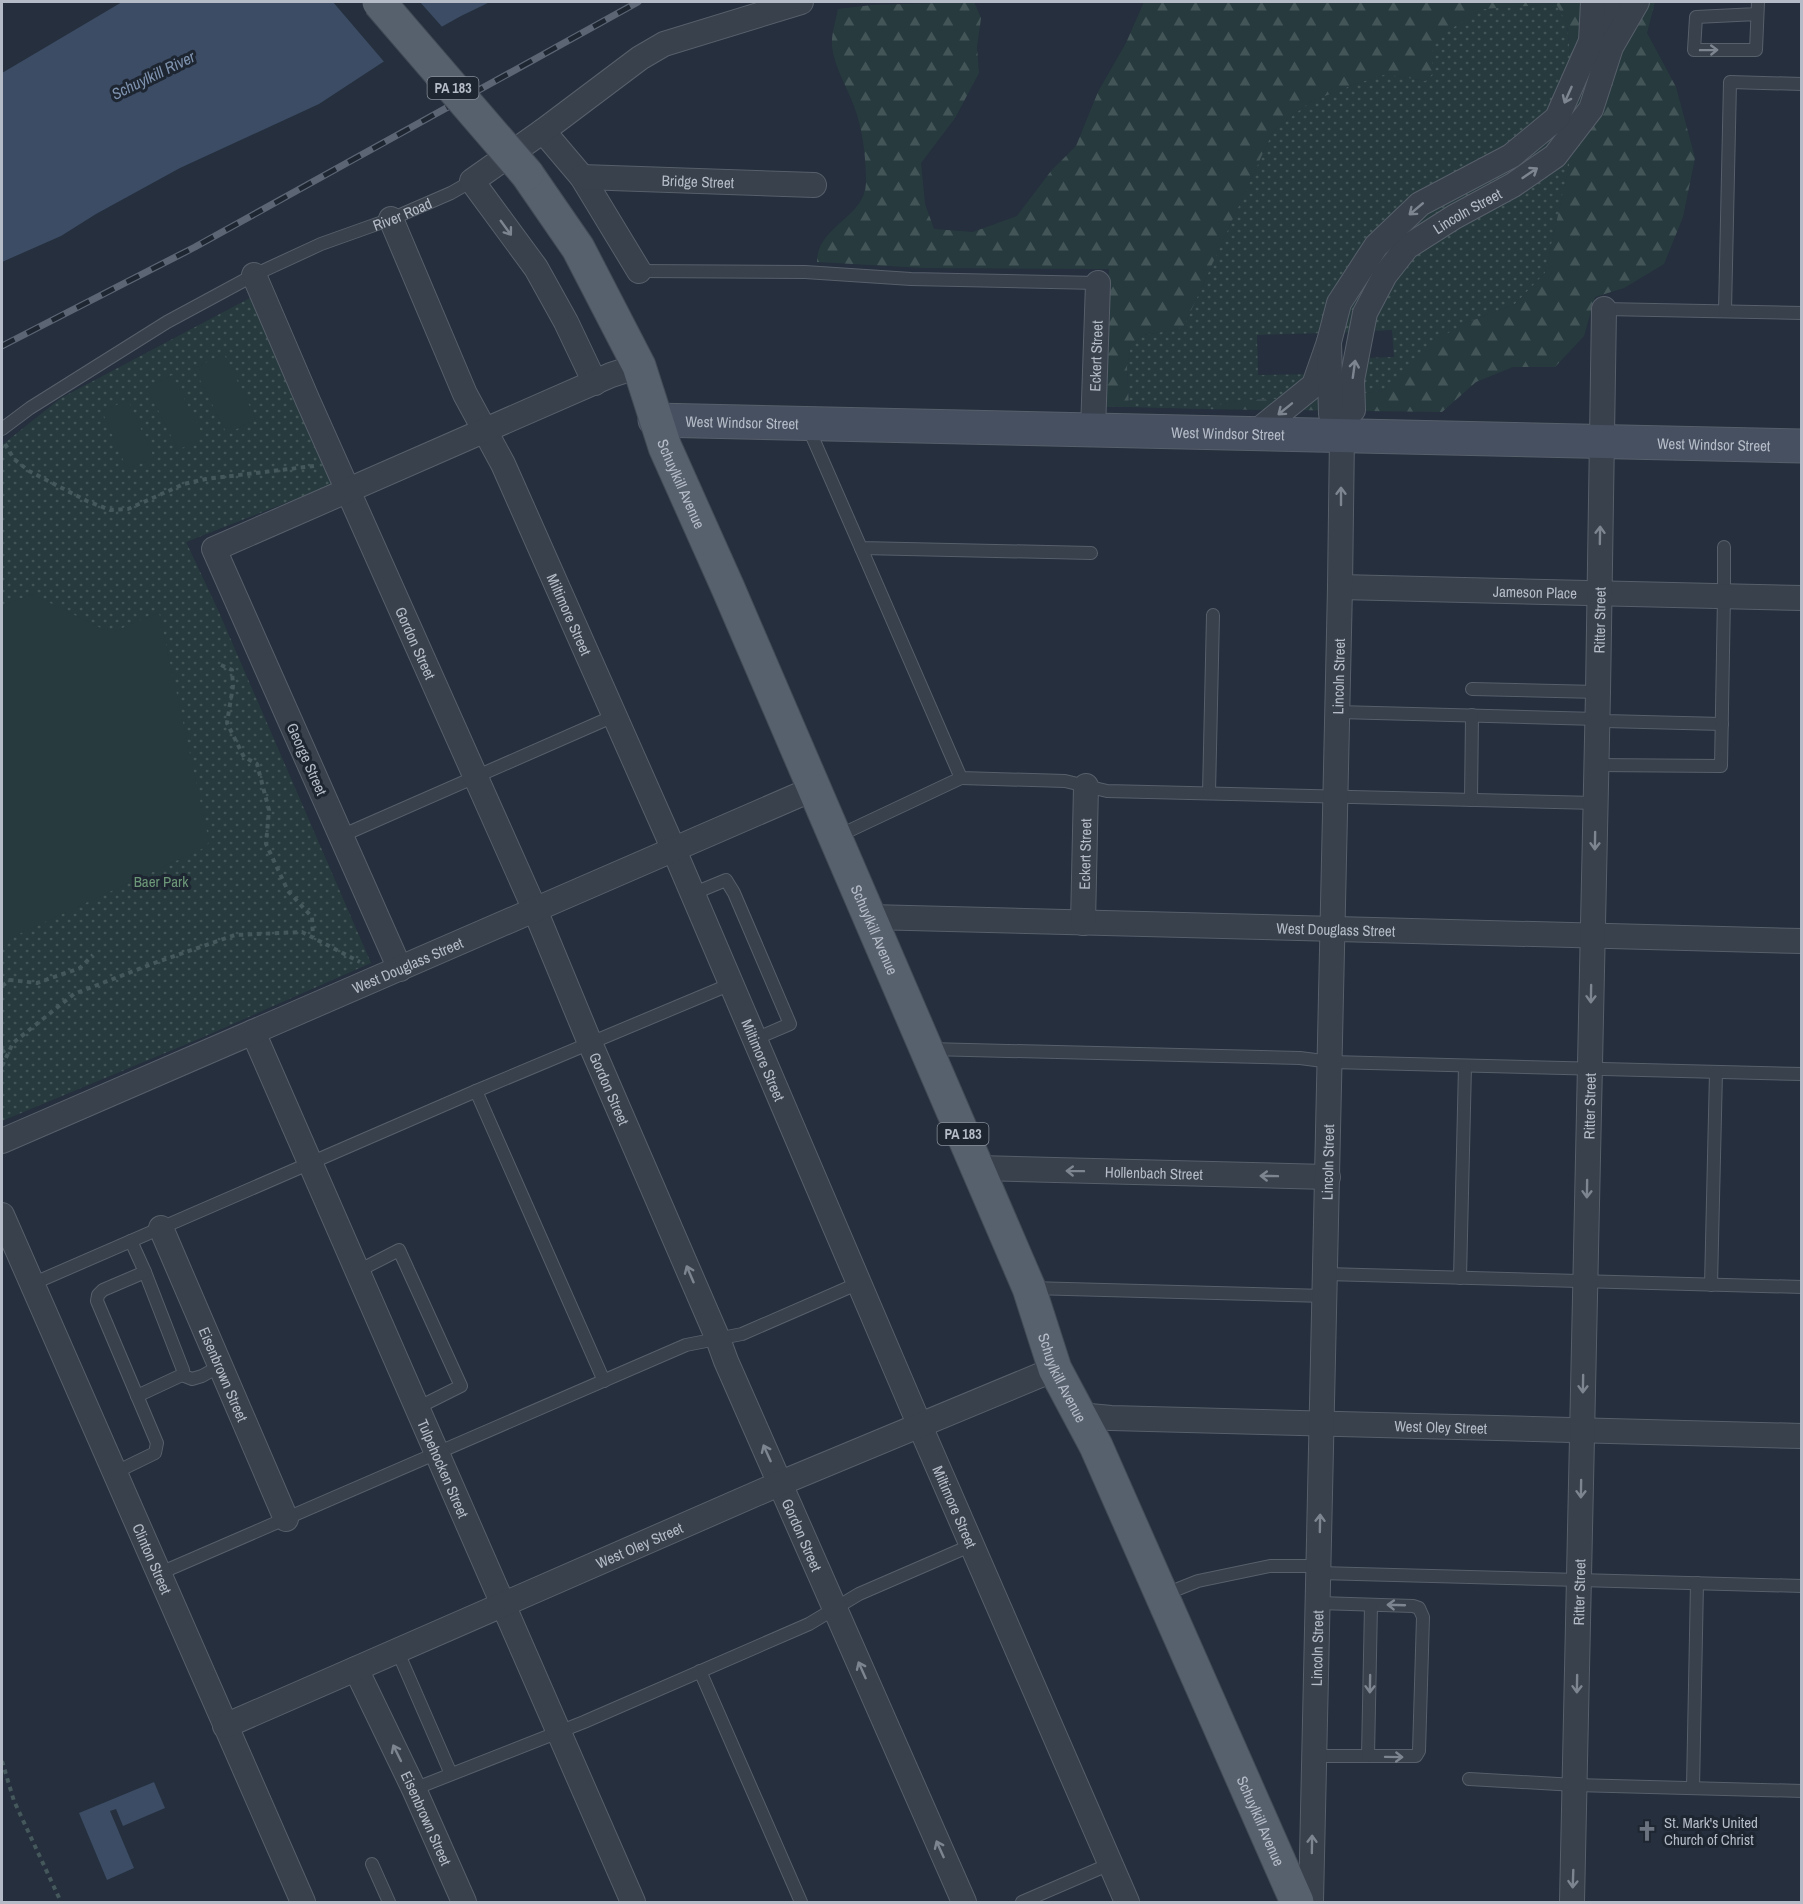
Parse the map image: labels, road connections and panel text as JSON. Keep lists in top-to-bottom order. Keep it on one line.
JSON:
{"streets":{"main road":["PA 183","West Windsor Street","Schuylkill Avenue"],"street":["Bridge Street","Lincoln Street","River Road","Eckert Street","Jameson Place","Miltimore Street","Ritter Street","Gordon Street","George Street","West Douglass Street","Hollenbach Street","Eisenbrown Street","West Oley Street","Tulpehocken Street","Clinton Street"]},"crossings":[["Lincoln Street","West Windsor Street"],["Lincoln Street","Jameson Place"],["Lincoln Street","West Douglass Street"],["Lincoln Street","Hollenbach Street"],["Lincoln Street","West Oley Street"],["River Road","Schuylkill Avenue"],["River Road","Miltimore Street"],["River Road","Gordon Street"],["Eckert Street","West Windsor Street"],["Eckert Street","West Douglass Street"],["West Windsor Street","Schuylkill Avenue"],["West Windsor Street","Ritter Street"],["Schuylkill Avenue","West Douglass Street"],["Schuylkill Avenue","Hollenbach Street"],["Schuylkill Avenue","West Oley Street"],["Jameson Place","Ritter Street"],["Miltimore Street","West Douglass Street"],["Miltimore Street","West Oley Street"],["Ritter Street","West Douglass Street"],["Ritter Street","West Oley Street"],["Gordon Street","George Street"],["Gordon Street","West Douglass Street"],["Gordon Street","West Oley Street"],["George Street","West Douglass Street"],["West Douglass Street","Tulpehocken Street"],["Eisenbrown Street","West Oley Street"],["West Oley Street","Tulpehocken Street"],["West Oley Street","Clinton Street"]],"one_way":["Gordon Street","Hollenbach Street"],"water":["Schuylkill River"],"parks":["Baer Park"],"places":{"church":["St. Mark's United Church of Christ"]}}
